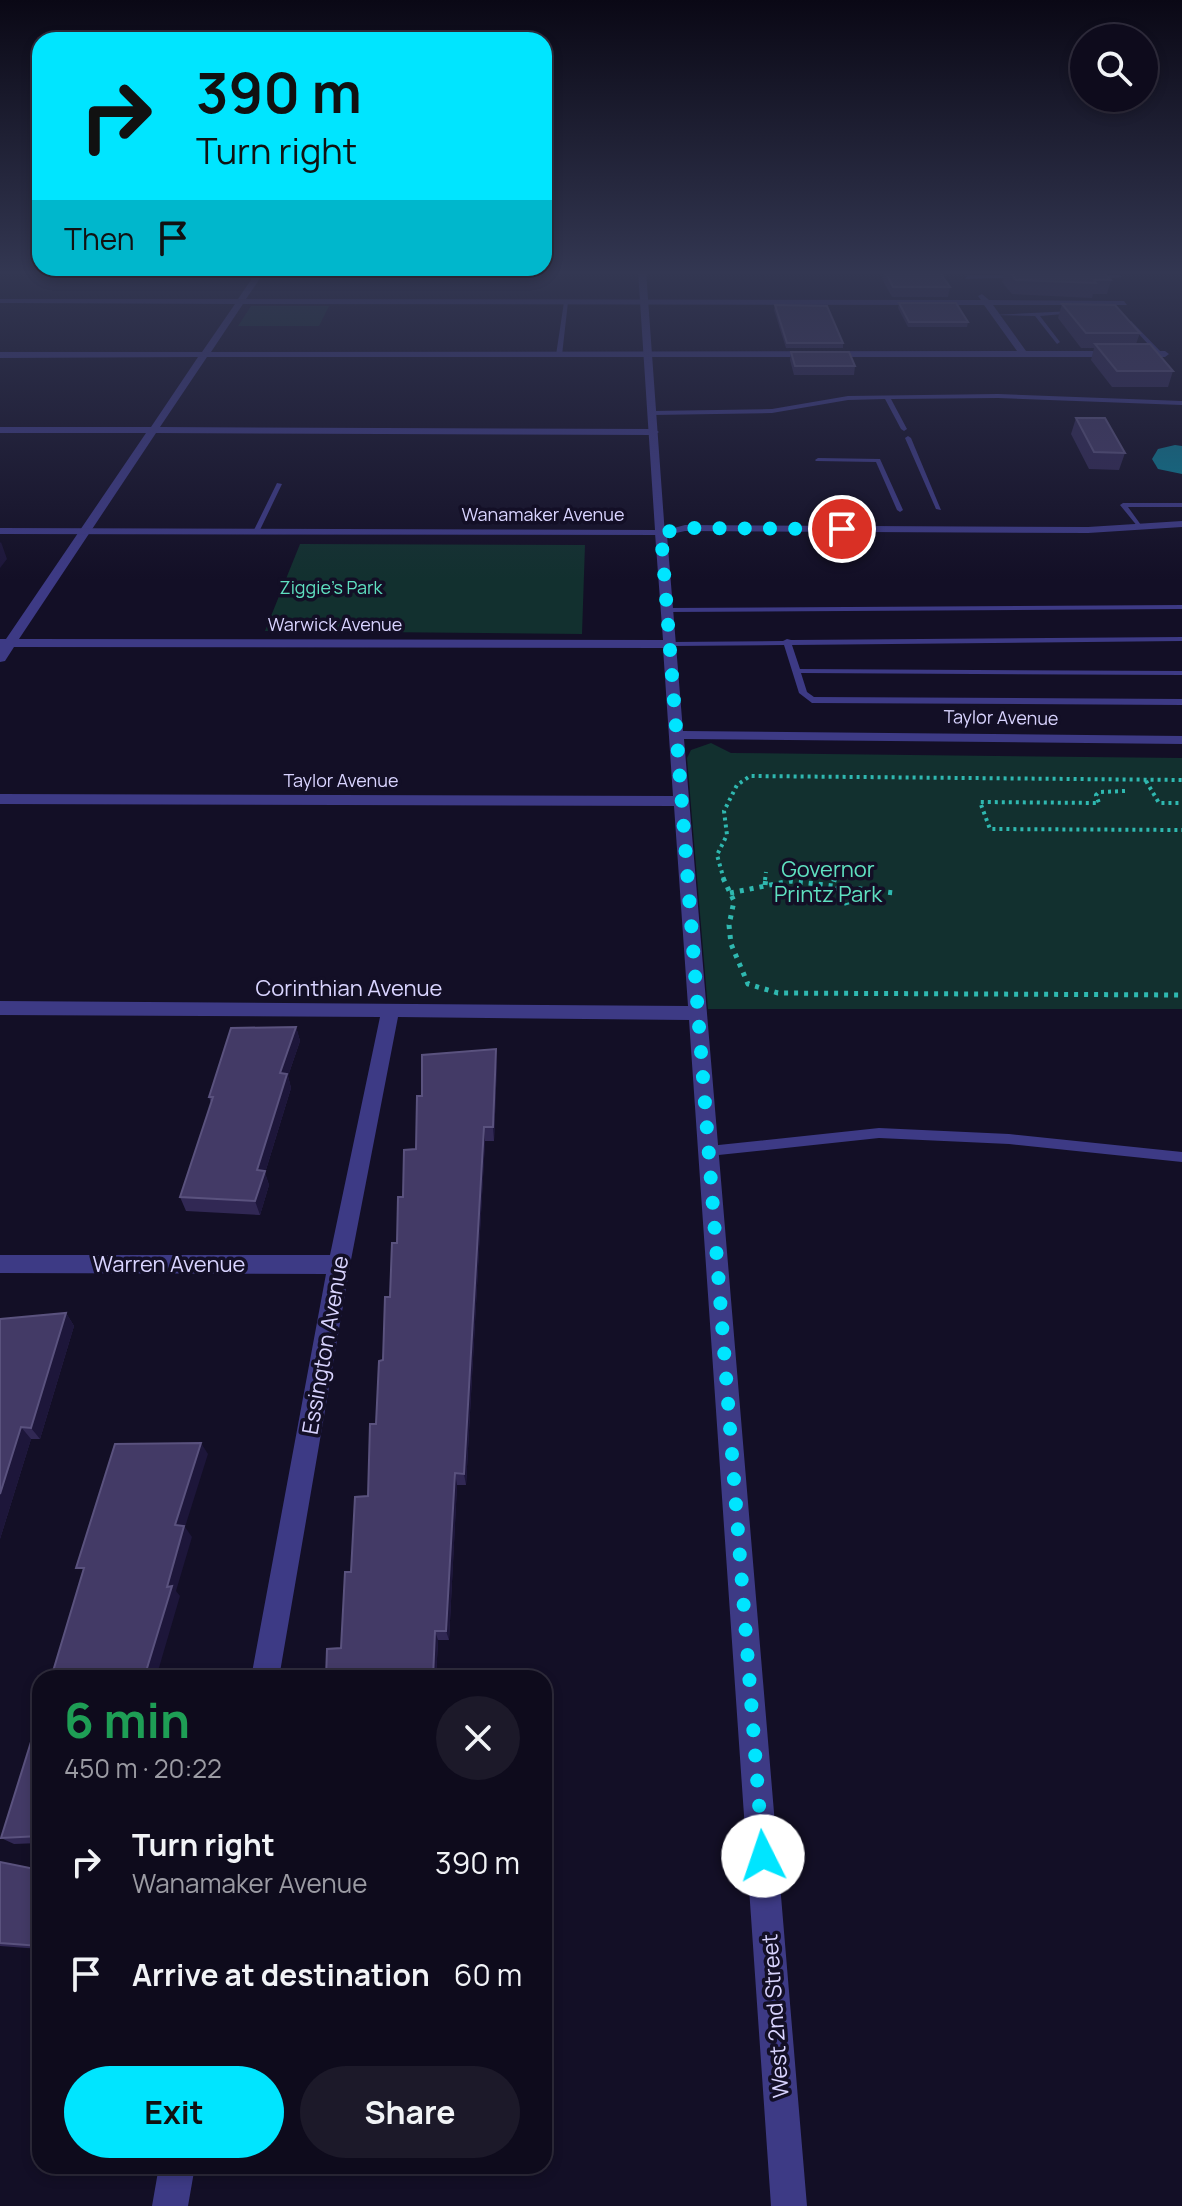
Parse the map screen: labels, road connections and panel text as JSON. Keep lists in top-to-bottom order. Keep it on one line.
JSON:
{"streets":{"street":["Wanamaker Avenue","Warwick Avenue","Taylor Avenue","Corinthian Avenue","Warren Avenue","Essington Avenue","West 2nd Street"]},"crossings":[["Wanamaker Avenue","West 2nd Street"],["Warwick Avenue","West 2nd Street"],["Taylor Avenue","West 2nd Street"],["Corinthian Avenue","Essington Avenue"],["Corinthian Avenue","West 2nd Street"],["Warren Avenue","Essington Avenue"]],"parks":["Ziggie's Park","Governor Printz Park"],"page":{"turn":["390 m","Turn right"],"then":"Then","heading":["6 min","450 m · 20:22"],"list":[{"name":"Turn right","note":"Wanamaker Avenue","value":"390 m"},{"name":"Arrive at destination","value":"60 m"}],"buttons":["Exit","Share"]}}
